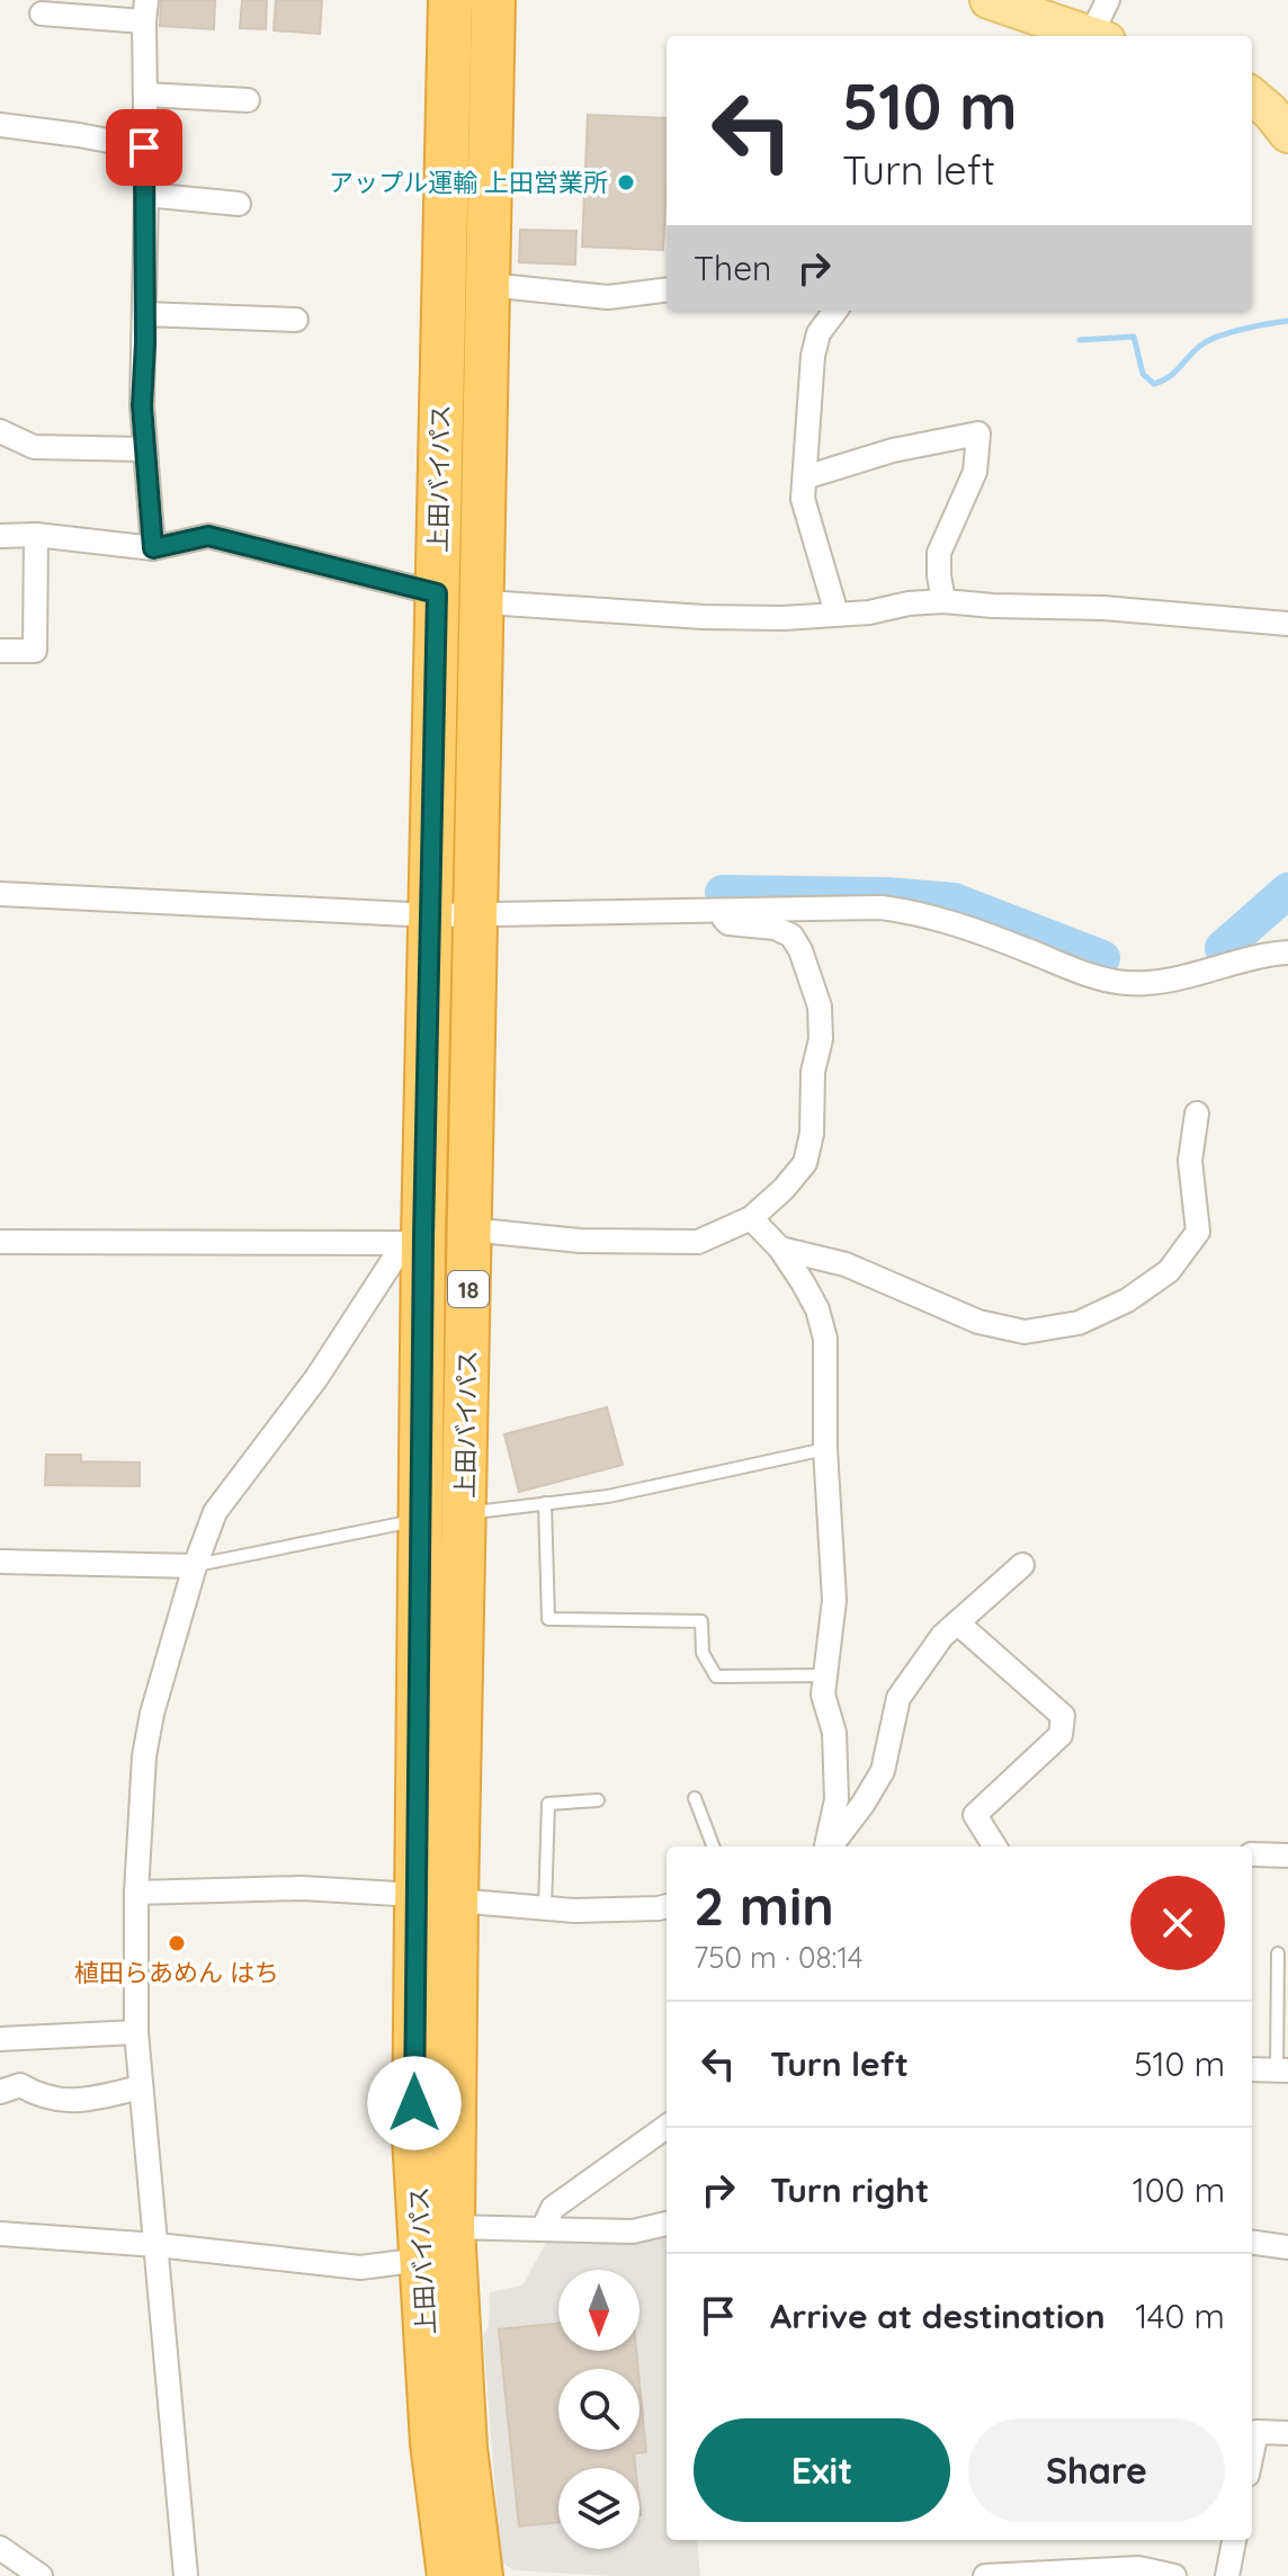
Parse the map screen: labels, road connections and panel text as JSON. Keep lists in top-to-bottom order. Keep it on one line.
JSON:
{"streets":{"highway":["上田バイパス","18"]},"places":["アップル運輸 上田営業所","植田らあめん はち"],"north":"bottom","page":{"turn":["510 m","Turn left"],"then":"Then","heading":["2 min","750 m · 08:14"],"list":[{"name":"Turn left","value":"510 m"},{"name":"Turn right","value":"100 m"},{"name":"Arrive at destination","value":"140 m"}],"buttons":["Exit","Share"]}}
